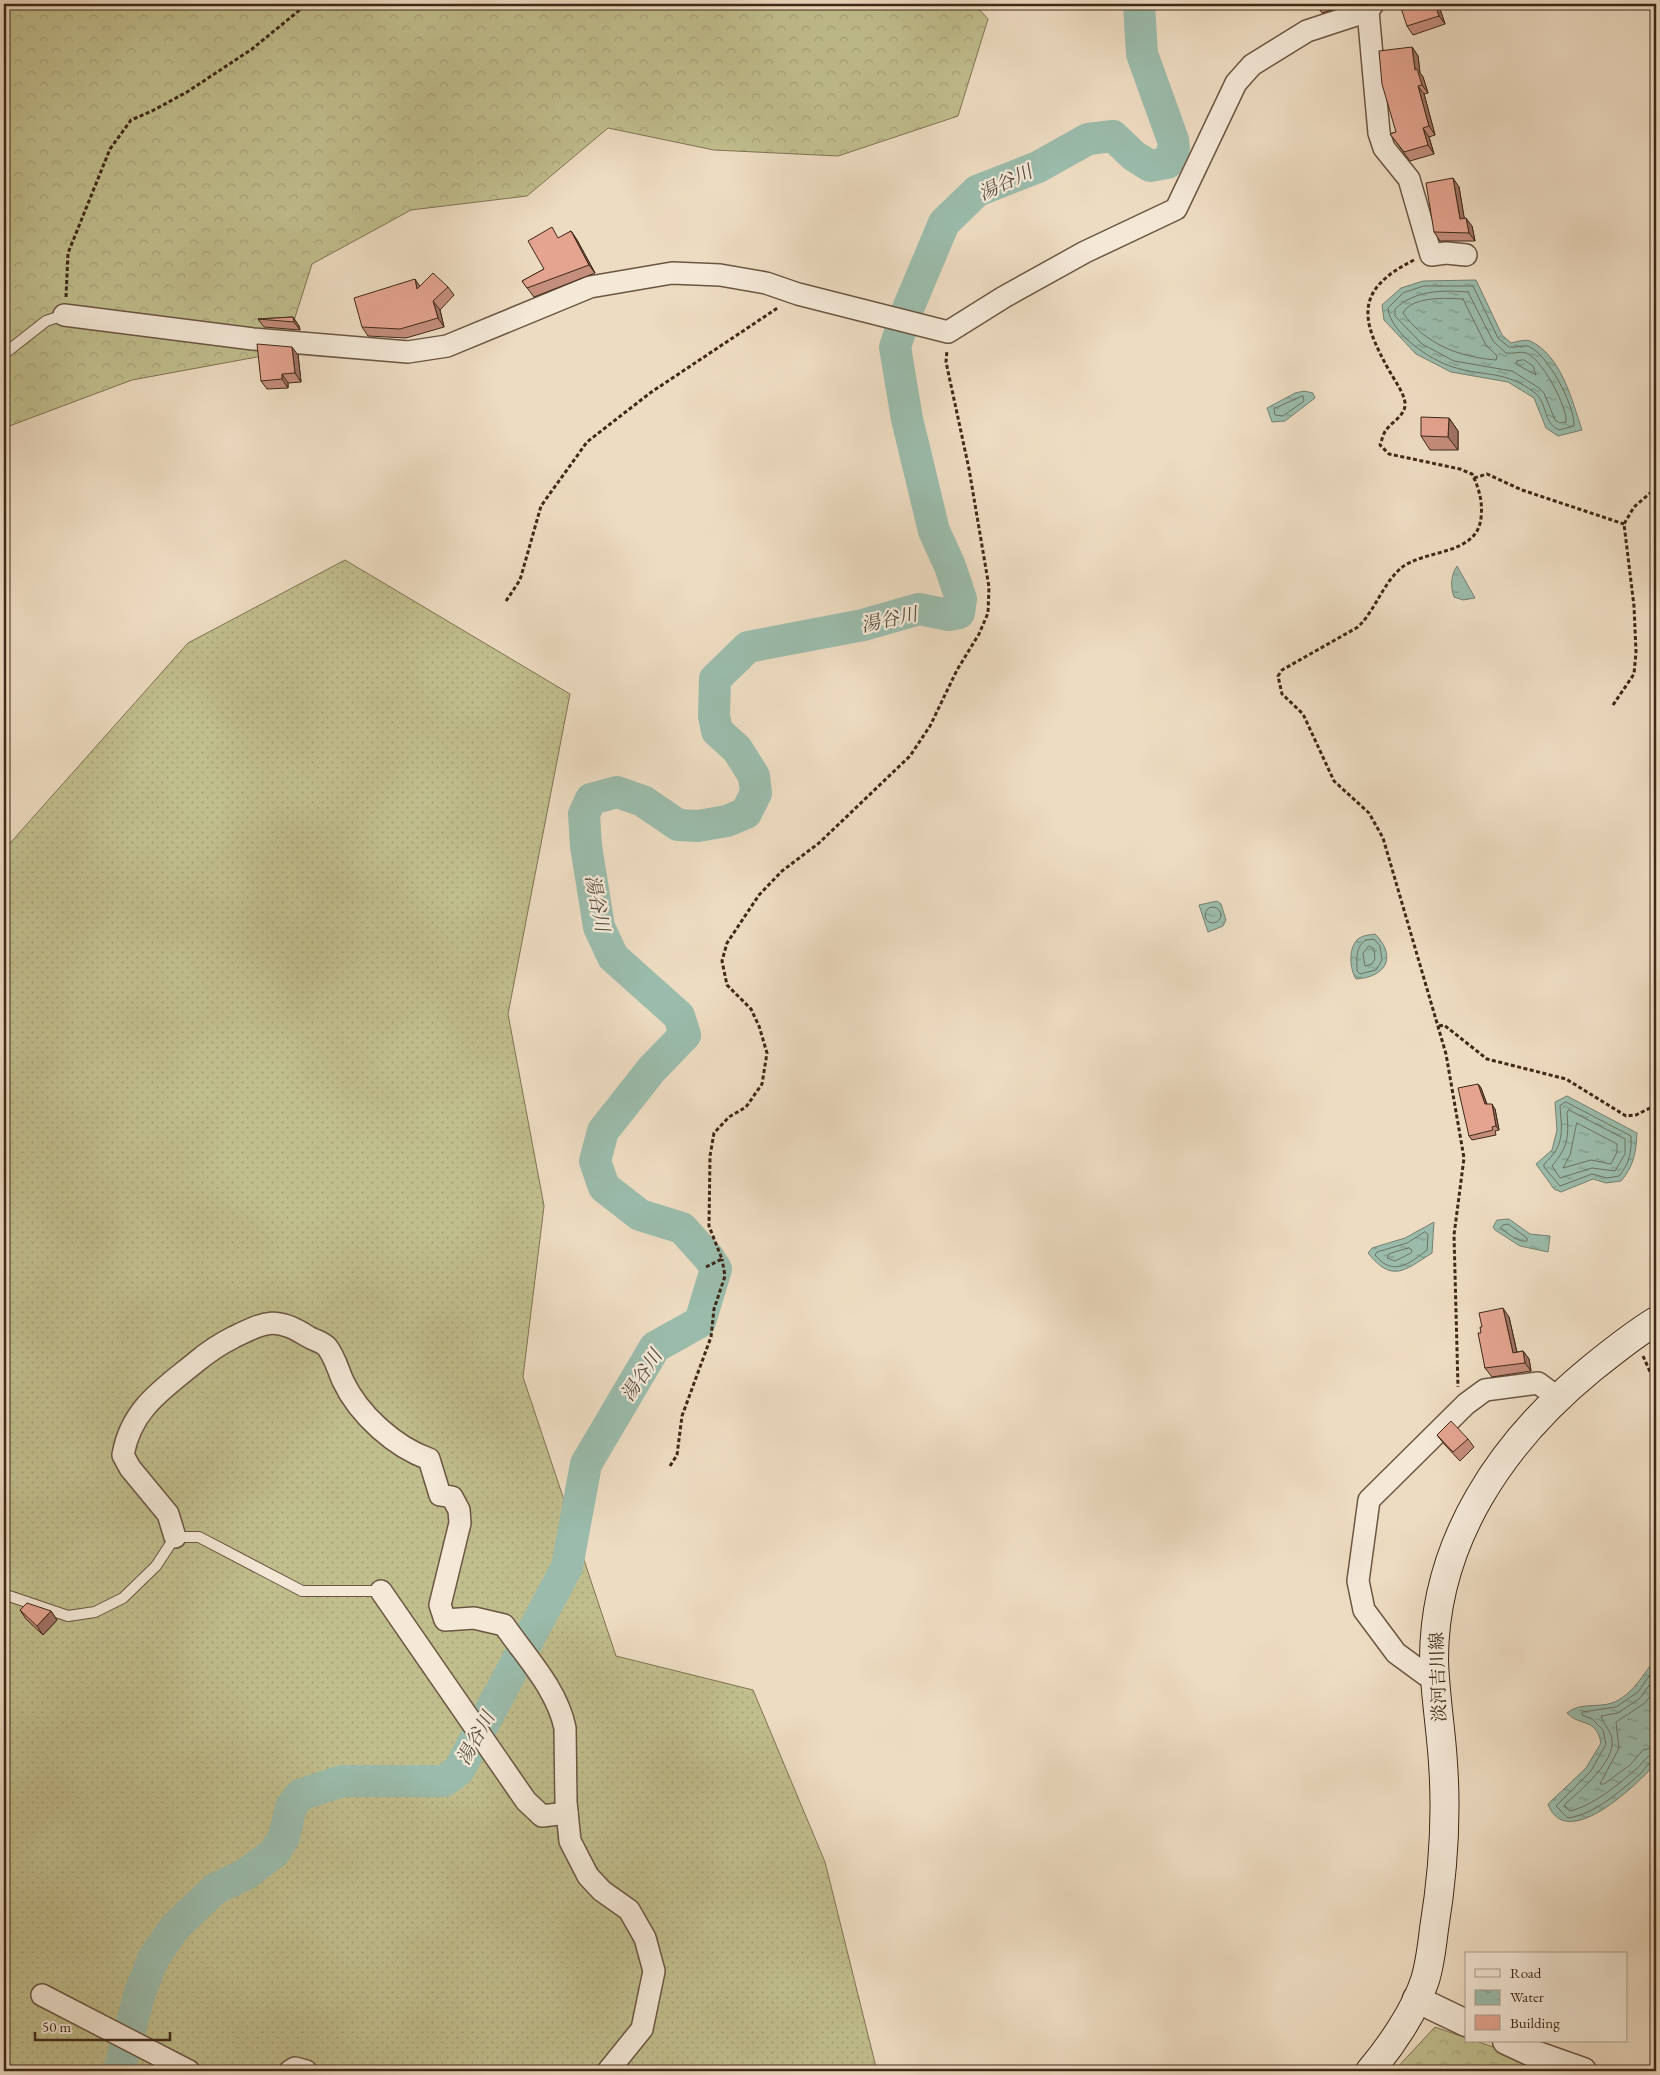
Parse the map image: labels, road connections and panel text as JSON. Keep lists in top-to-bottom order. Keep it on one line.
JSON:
{"streets":{"main road":["淡河吉川線"]},"water":["湯谷川"],"legend":["Road","Water","Building"],"scale_bar":"50 m"}
